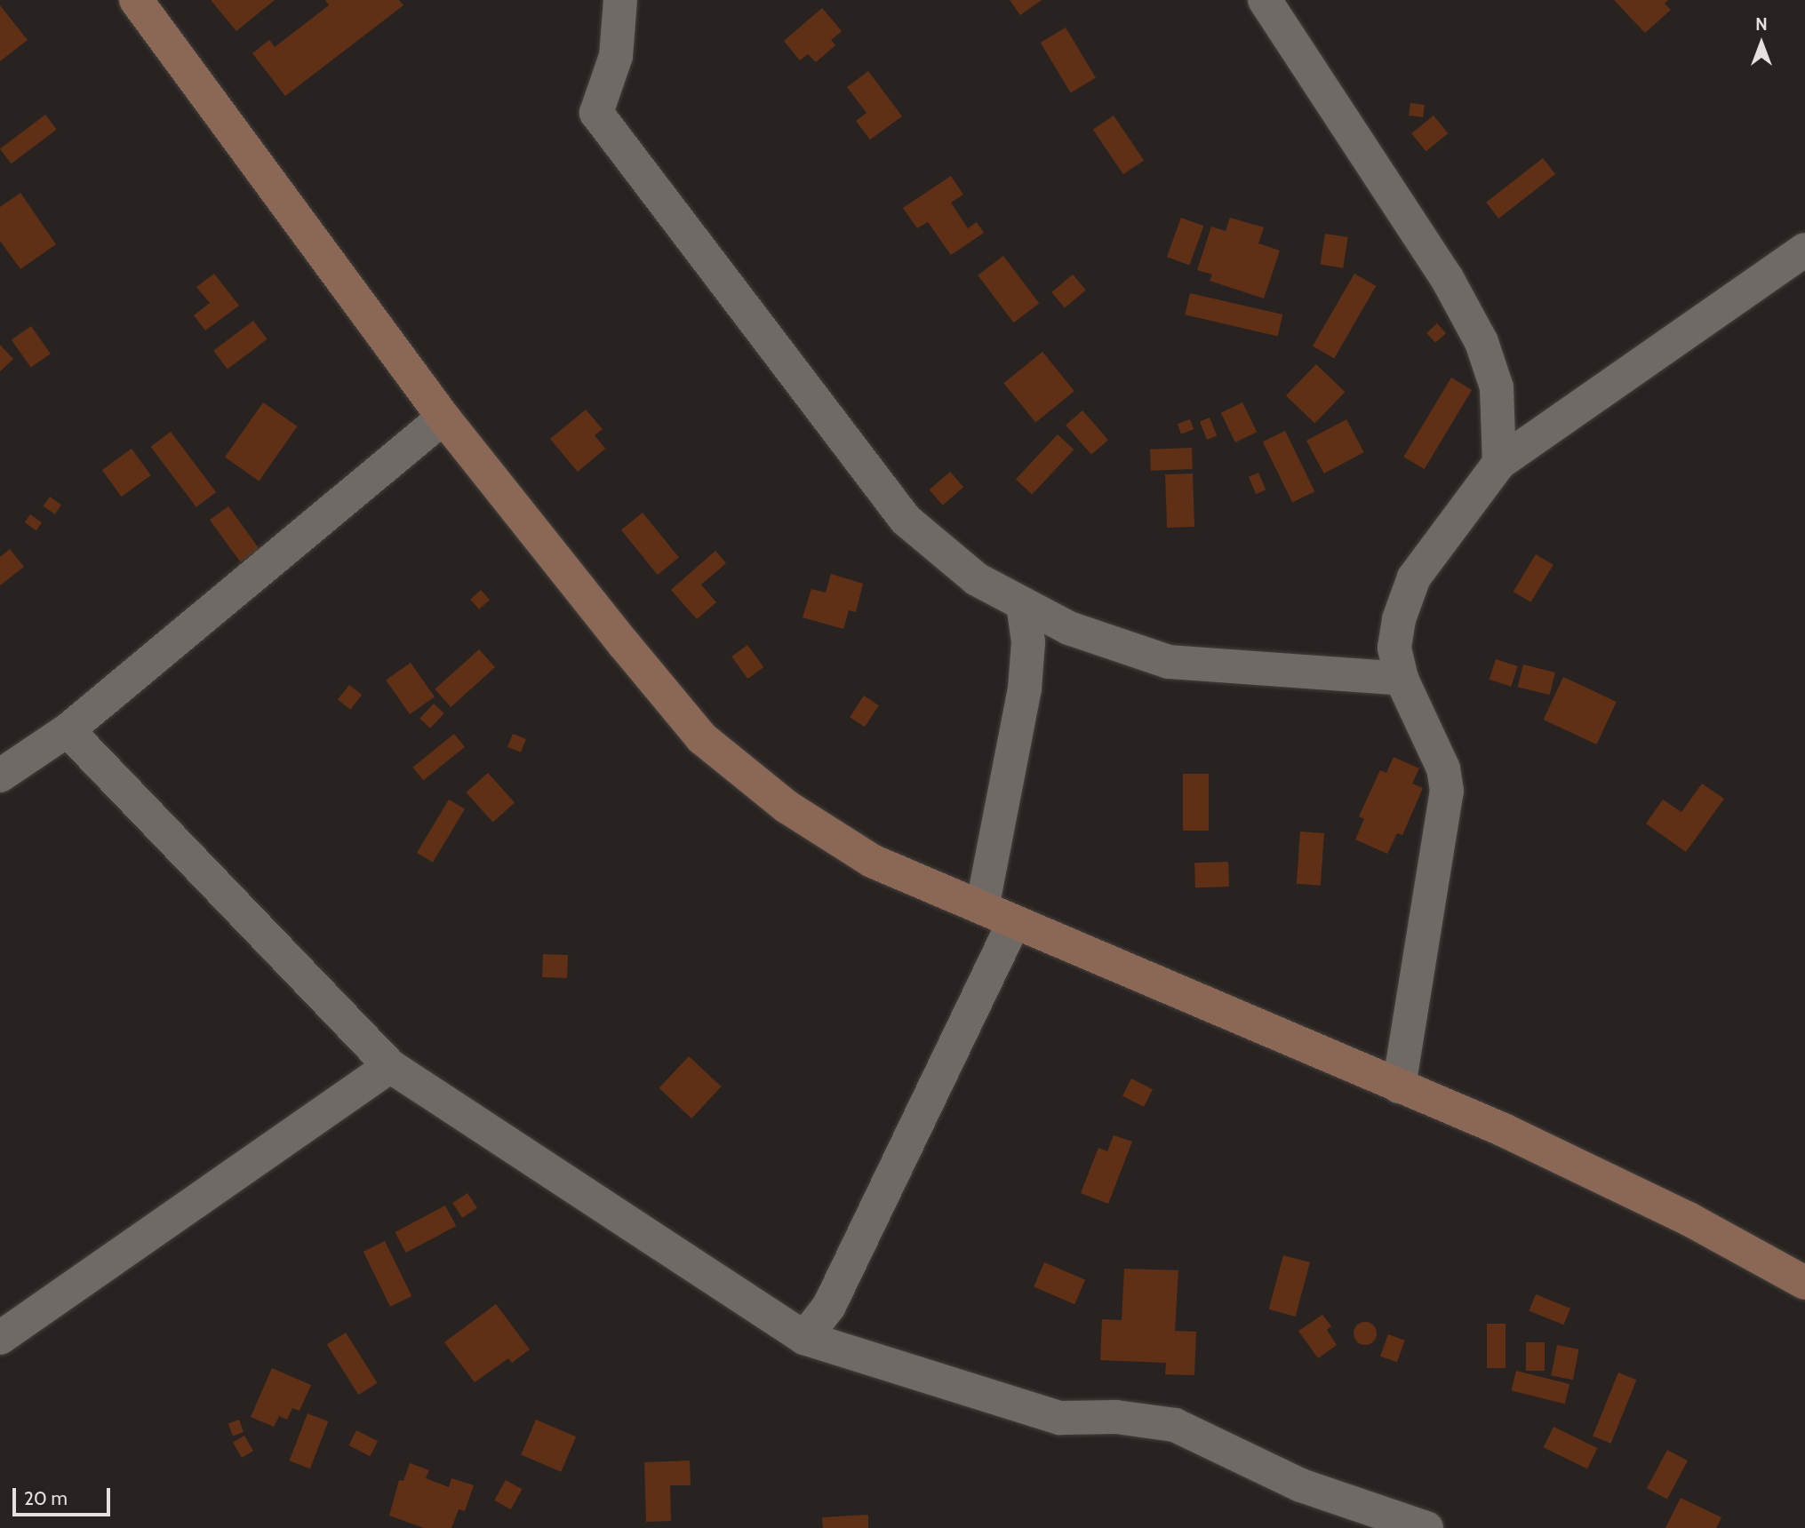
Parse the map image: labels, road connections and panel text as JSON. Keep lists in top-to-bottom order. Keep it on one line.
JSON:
{"scale_bar":"20 m","north":"top"}
